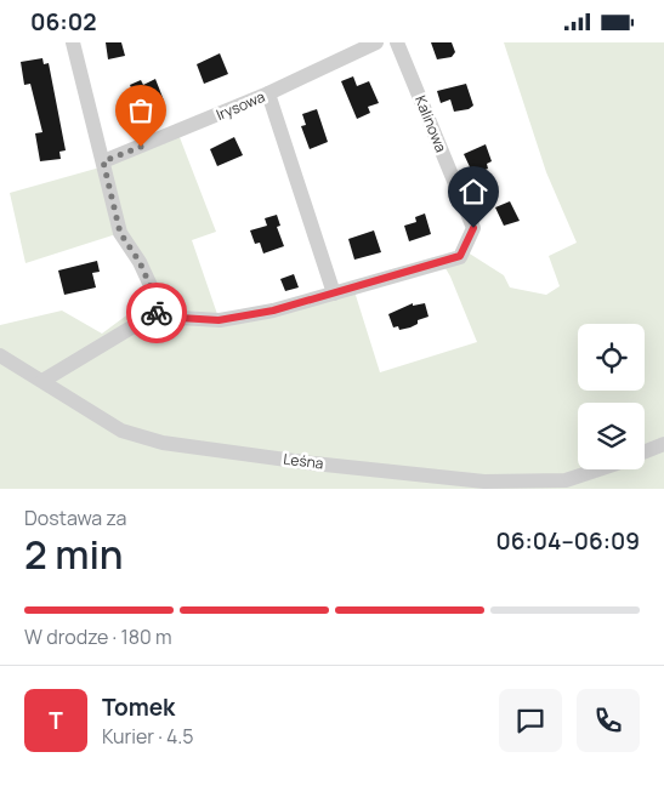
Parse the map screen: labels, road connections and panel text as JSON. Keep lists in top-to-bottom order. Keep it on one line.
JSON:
{"streets":{"street":["Irysowa","Kalinowa","Leśna"]},"page":{"status":"06:02","heading":["2 min","Dostawa za","06:04–06:09"],"panel":["Tomek","Kurier · 4.5"],"bar":"W drodze · 180 m","round":"T"}}
